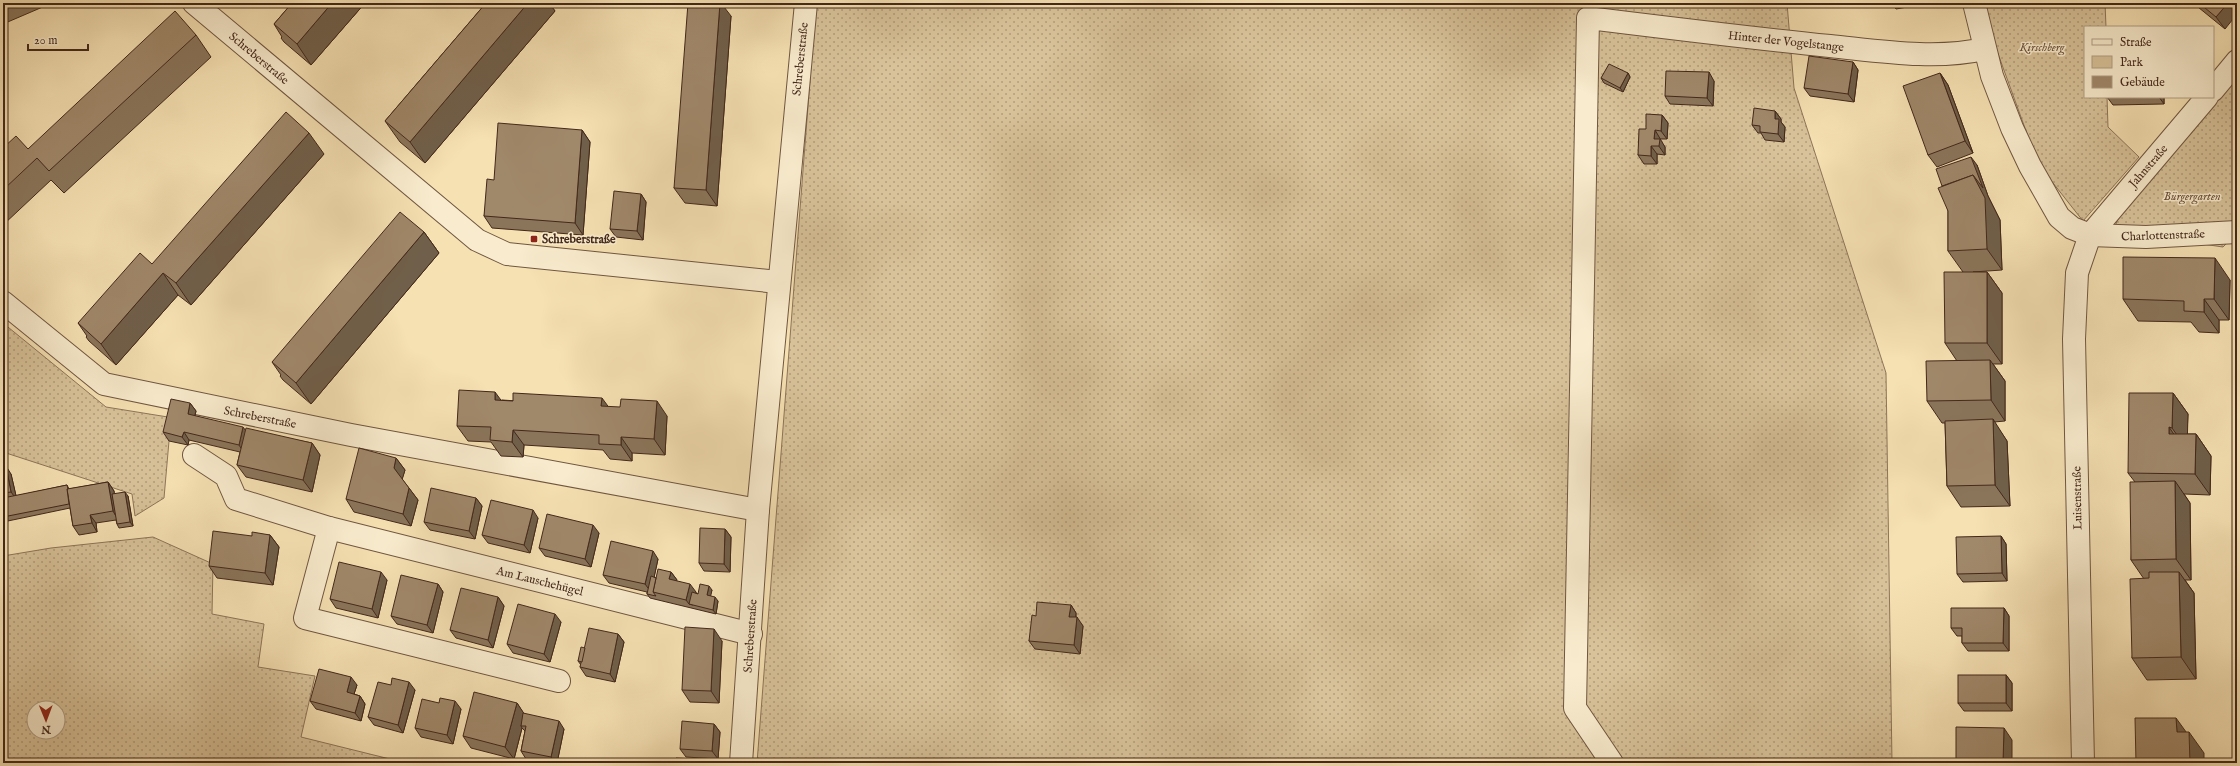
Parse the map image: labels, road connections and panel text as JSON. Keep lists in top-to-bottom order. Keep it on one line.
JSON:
{"streets":{"street":["Hinter der Vogelstange","Schreberstraße","Jahnstraße","Charlottenstraße","Luisenstraße","Am Lauschehügel"]},"crossings":[["Schreberstraße","Am Lauschehügel"],["Jahnstraße","Charlottenstraße"],["Jahnstraße","Luisenstraße"],["Charlottenstraße","Luisenstraße"]],"parks":["Kirschberg","Bürgergarten"],"places":{"transit":["Schreberstraße"]},"legend":["Straße","Park","Gebäude"],"scale_bar":"20 m","north":"bottom"}
